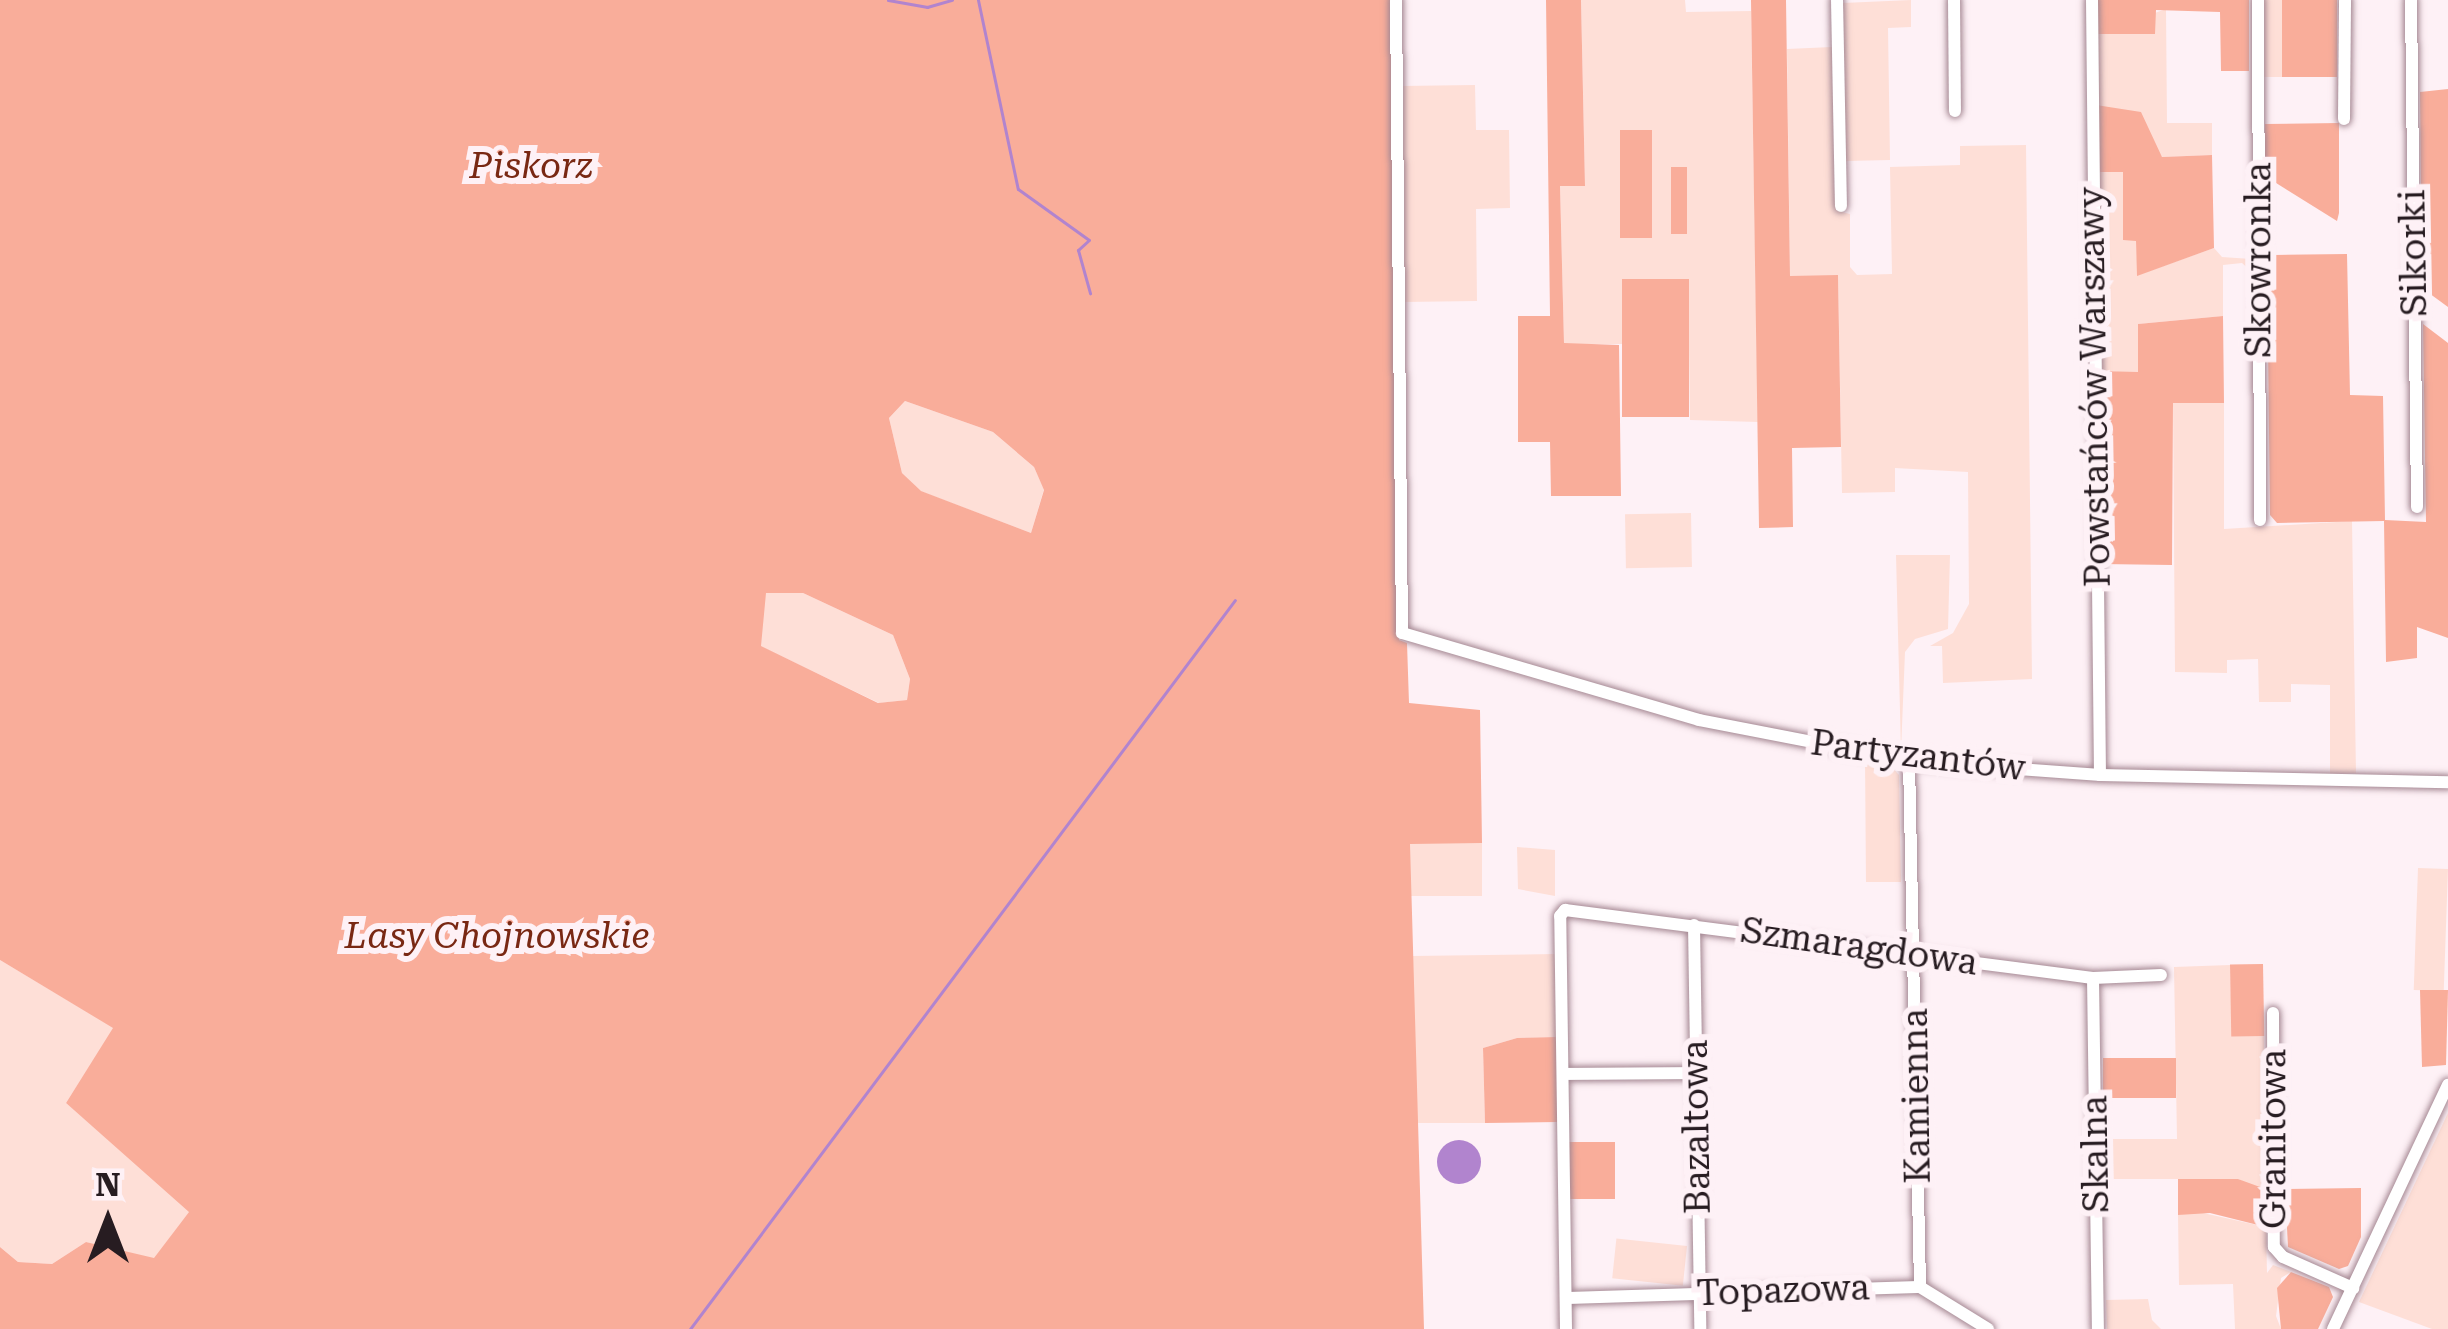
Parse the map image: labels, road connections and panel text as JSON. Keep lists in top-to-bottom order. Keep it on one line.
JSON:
{"streets":{"street":["Sikorki","Skowronka","Powstańców Warszawy","Partyzantów","Szmaragdowa","Kamienna","Bazaltowa","Granitowa","Skalna","Topazowa"]},"crossings":[["Powstańców Warszawy","Partyzantów"],["Partyzantów","Kamienna"],["Szmaragdowa","Kamienna"],["Szmaragdowa","Bazaltowa"],["Szmaragdowa","Skalna"],["Kamienna","Topazowa"],["Bazaltowa","Topazowa"]],"parks":["Piskorz","Lasy Chojnowskie"],"north":"top"}
